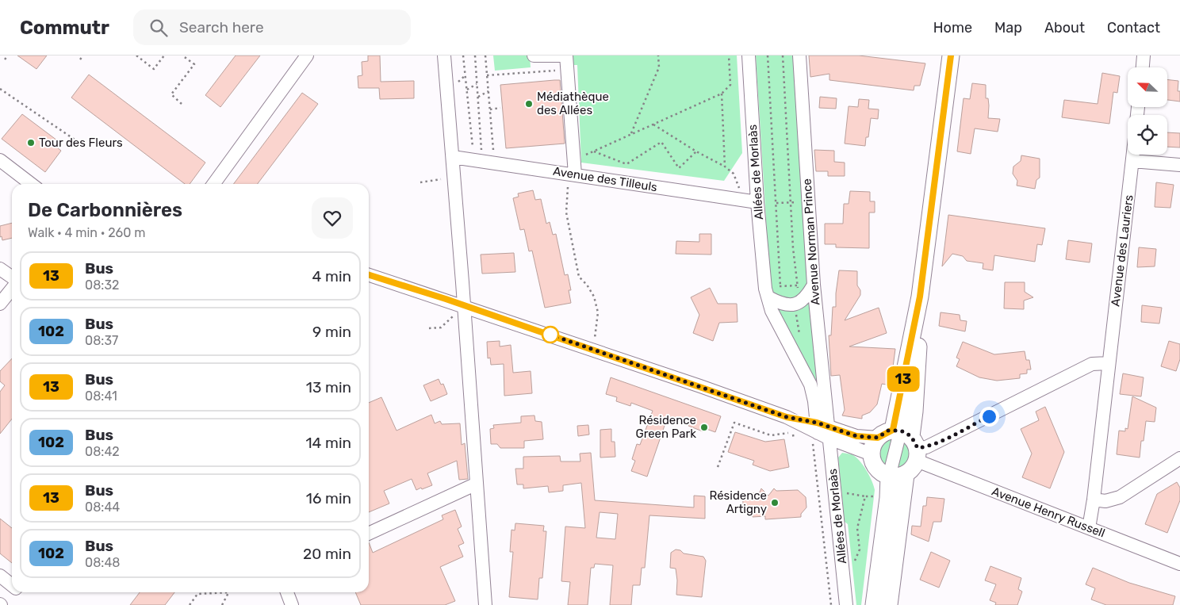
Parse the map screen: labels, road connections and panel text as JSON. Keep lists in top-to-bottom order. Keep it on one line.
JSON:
{"streets":{"street":["Allées de Morlaàs","Avenue des Tilleuls","Avenue Norman Prince","Avenue des Lauriers","Avenue Henry Russell"]},"crossings":[["Allées de Morlaàs","Avenue des Tilleuls"],["Allées de Morlaàs","Avenue Norman Prince"],["Avenue des Lauriers","Avenue Henry Russell"]],"places":["Médiathèque des Allées","Tour des Fleurs","Résidence Green Park","Résidence Artigny"],"lines":["bus line 13"],"north":"top left","page":{"header":"Commutr","search":"Search here","nav":["Home","Map","About","Contact"],"on_map":"13","heading":["De Carbonnières","Walk · 4 min · 260 m"],"list":[{"mark":"13","name":"Bus","note":"08:32","value":"4 min"},{"mark":"102","name":"Bus","note":"08:37","value":"9 min"},{"mark":"13","name":"Bus","note":"08:41","value":"13 min"},{"mark":"102","name":"Bus","note":"08:42","value":"14 min"},{"mark":"13","name":"Bus","note":"08:44","value":"16 min"},{"mark":"102","name":"Bus","note":"08:48","value":"20 min"}]}}
